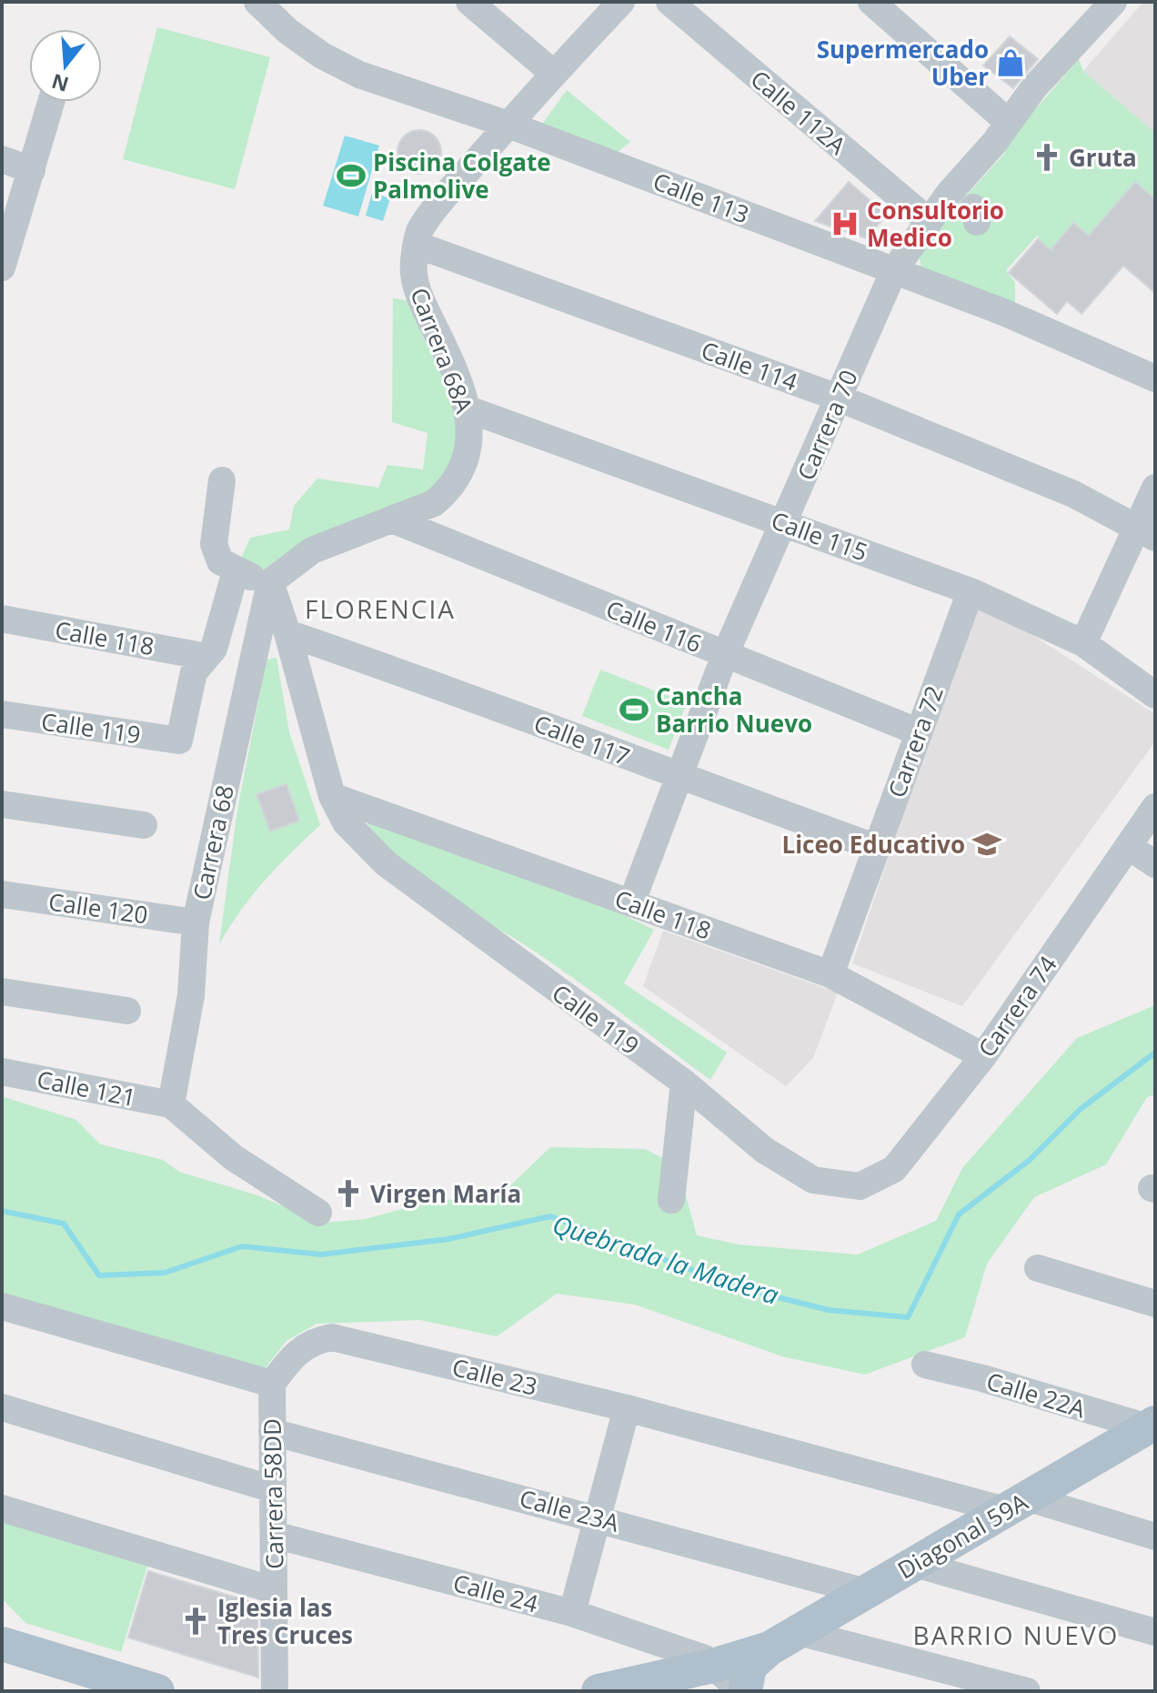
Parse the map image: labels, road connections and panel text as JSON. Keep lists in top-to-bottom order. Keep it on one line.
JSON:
{"streets":{"main road":["Diagonal 59A"],"street":["Calle 112A","Calle 113","Carrera 68A","Calle 114","Carrera 70","Calle 115","Calle 116","Calle 118","Calle 119","Calle 117","Carrera 72","Carrera 68","Calle 120","Carrera 74","Calle 121","Calle 23","Calle 22A","Carrera 58DD","Calle 23A","Calle 24"]},"crossings":[["Calle 112A","Carrera 70"],["Calle 113","Carrera 68A"],["Calle 113","Carrera 70"],["Carrera 68A","Calle 114"],["Carrera 68A","Calle 115"],["Carrera 68A","Calle 116"],["Carrera 68A","Carrera 68"],["Calle 114","Carrera 70"],["Carrera 70","Calle 115"],["Carrera 70","Calle 116"],["Carrera 70","Calle 118"],["Carrera 70","Calle 117"],["Calle 115","Carrera 72"],["Calle 116","Carrera 72"],["Calle 118","Calle 119"],["Calle 118","Carrera 72"],["Calle 118","Carrera 74"],["Calle 119","Carrera 74"],["Calle 117","Carrera 72"],["Carrera 68","Calle 120"],["Carrera 68","Calle 121"],["Calle 23","Carrera 58DD"],["Calle 23","Diagonal 59A"],["Calle 22A","Diagonal 59A"],["Carrera 58DD","Calle 23A"],["Carrera 58DD","Calle 24"],["Calle 23A","Diagonal 59A"],["Diagonal 59A","Calle 24"]],"districts":["FLORENCIA","BARRIO NUEVO"],"water":["Quebrada la Madera"],"places":{"shop":["Supermercado Uber"],"church":["Gruta","Virgen María","Iglesia las Tres Cruces"],"sports":["Piscina Colgate Palmolive","Cancha Barrio Nuevo"],"hospital":["Consultorio Medico"],"school or university":["Liceo Educativo"]},"north":"bottom"}
